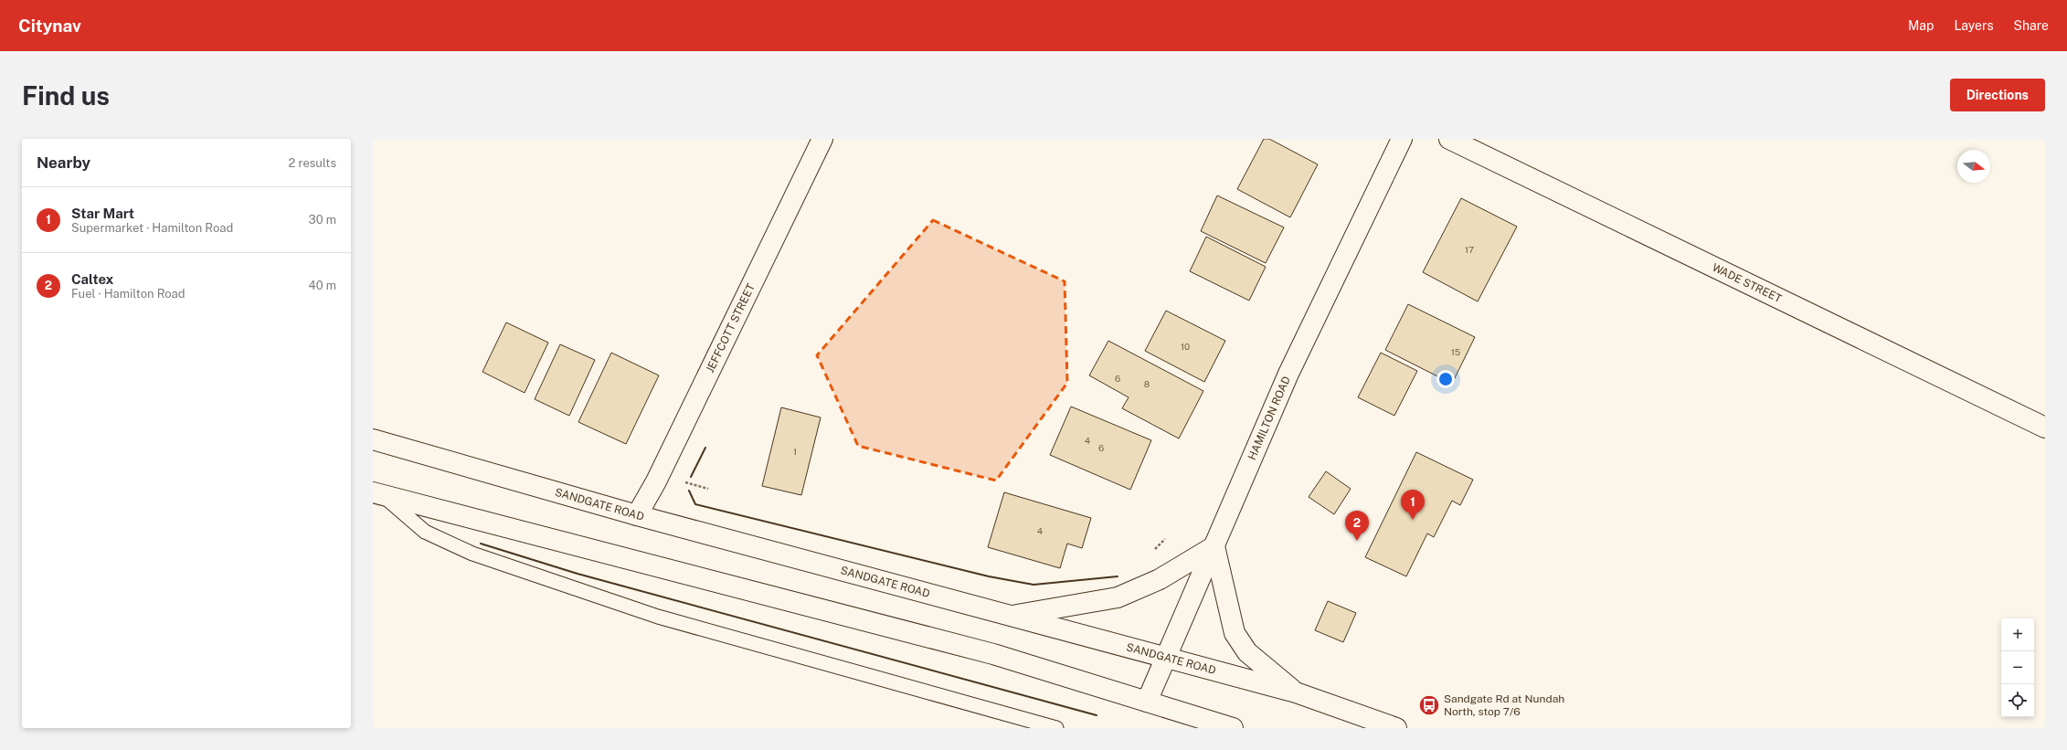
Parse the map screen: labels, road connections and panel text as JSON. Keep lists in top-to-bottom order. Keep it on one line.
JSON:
{"streets":{"main road":["WADE STREET","JEFFCOTT STREET","HAMILTON ROAD","SANDGATE ROAD"]},"crossings":[["JEFFCOTT STREET","SANDGATE ROAD"],["HAMILTON ROAD","SANDGATE ROAD"]],"places":{"bus stop":["Sandgate Rd at Nundah North, stop 7/6"]},"house_numbers":["17","10","15","6","8","4","6","1","4"],"north":"right","page":{"header":"Citynav","nav":["Map","Layers","Share"],"buttons":"Directions","title":"Find us","heading":["Nearby","2 results"],"list":[{"mark":"1","name":"Star Mart","note":"Supermarket · Hamilton Road","value":"30 m"},{"mark":"2","name":"Caltex","note":"Fuel · Hamilton Road","value":"40 m"}],"pins":["1","2"],"map_buttons":["+","−"]}}
